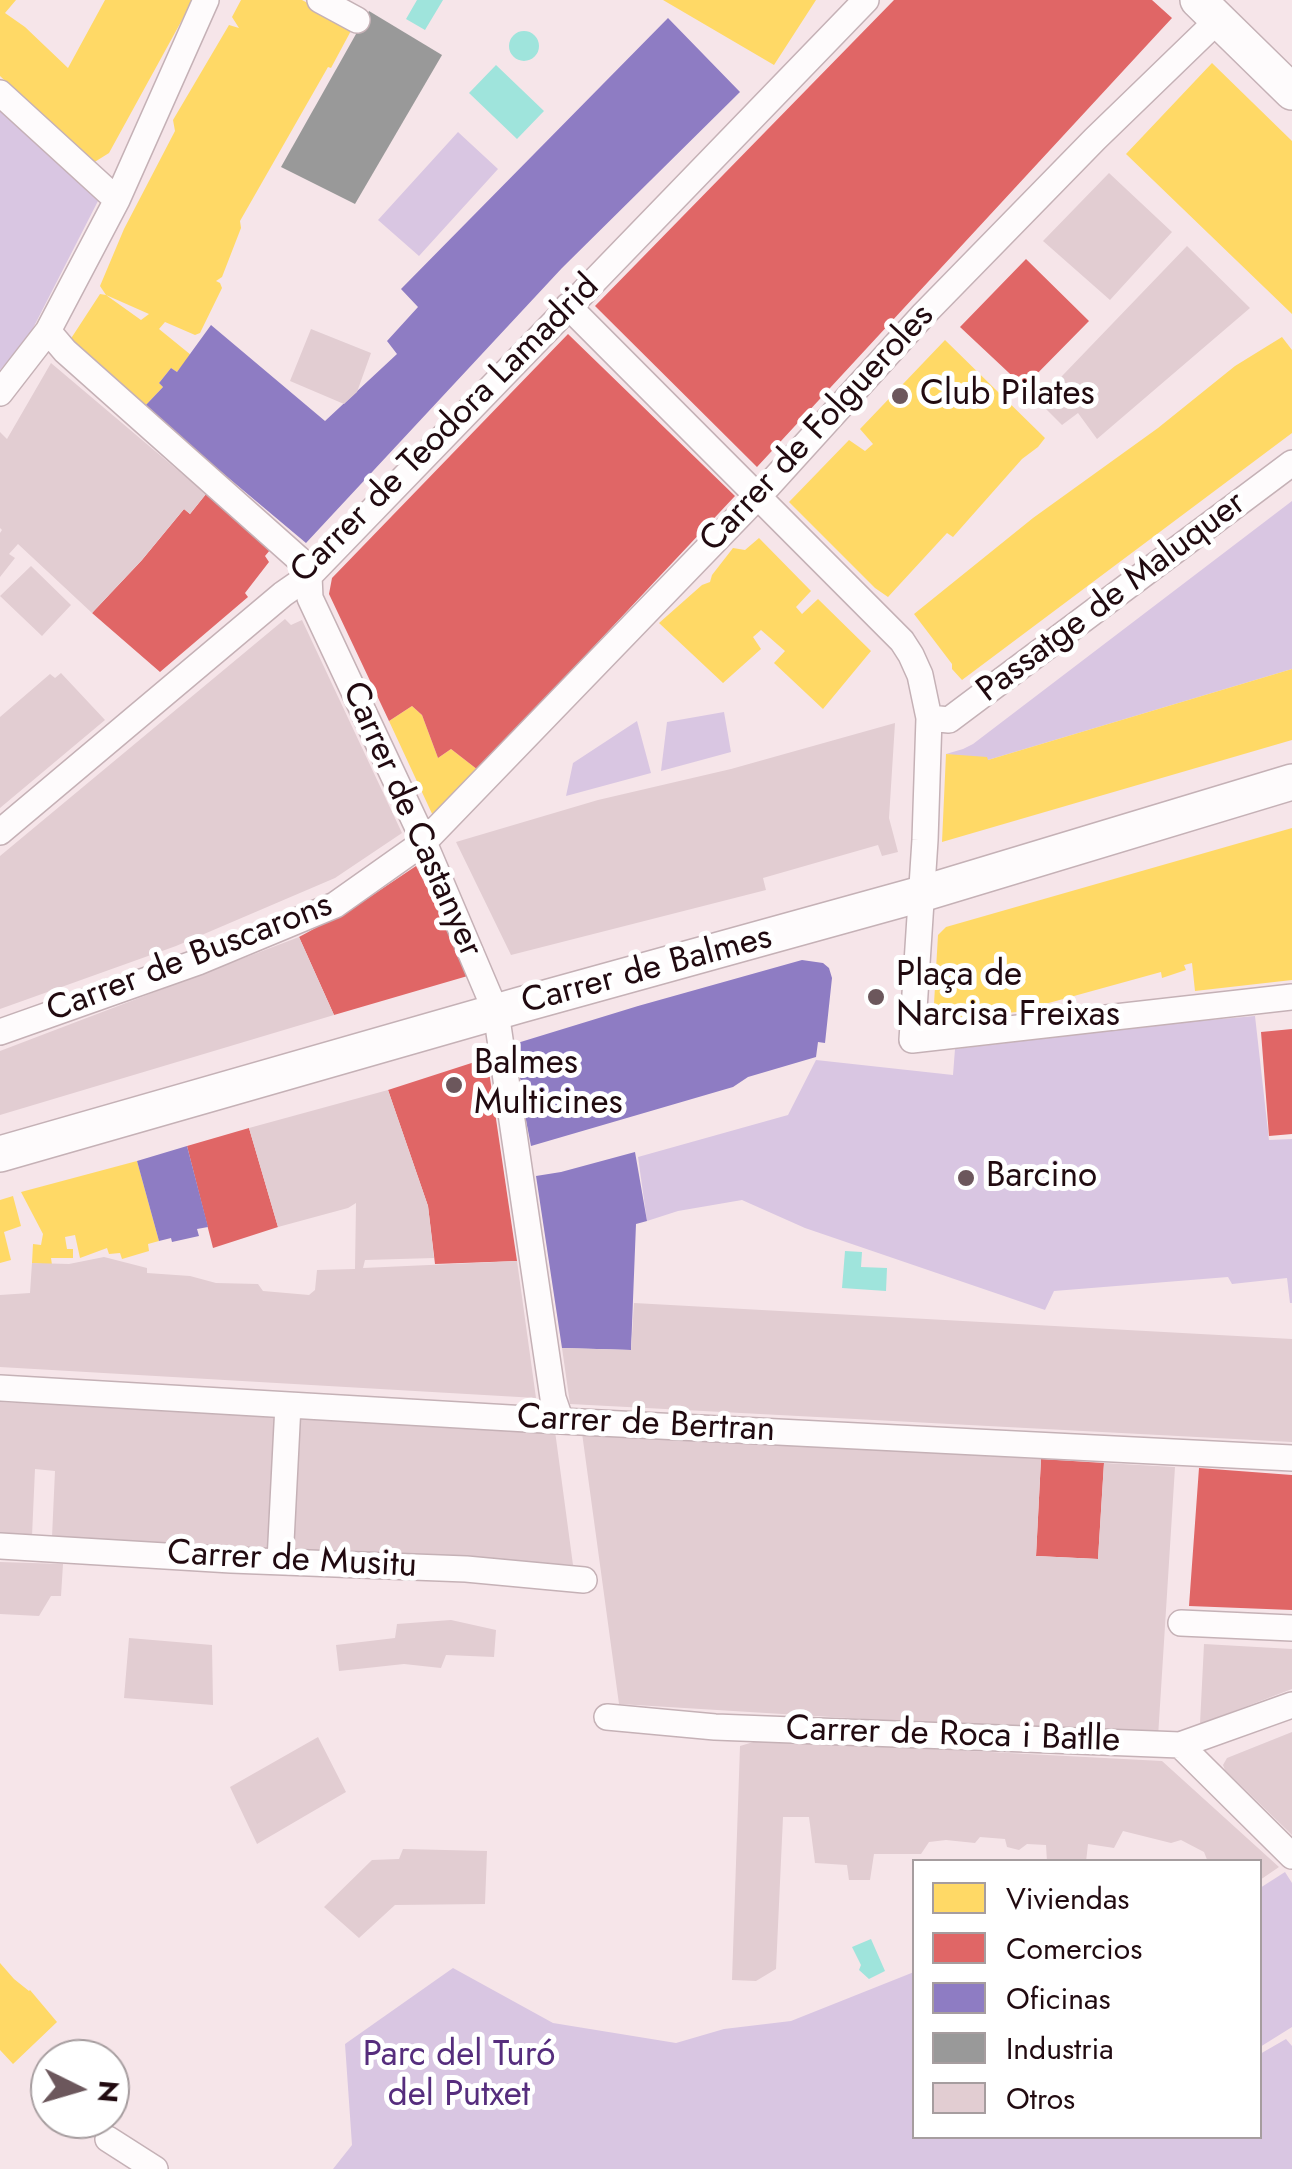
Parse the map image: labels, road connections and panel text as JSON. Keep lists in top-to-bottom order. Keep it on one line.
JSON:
{"streets":{"main road":["Carrer de Balmes"],"street":["Carrer de Folgueroles","Carrer de Teodora Lamadrid","Passatge de Maluquer","Carrer de Castanyer","Carrer de Buscarons","Carrer de Bertran","Carrer de Musitu","Carrer de Roca i Batlle"]},"crossings":[["Carrer de Folgueroles","Carrer de Castanyer"],["Carrer de Folgueroles","Carrer de Buscarons"],["Carrer de Teodora Lamadrid","Carrer de Castanyer"],["Carrer de Castanyer","Carrer de Buscarons"],["Carrer de Castanyer","Carrer de Balmes"],["Carrer de Castanyer","Carrer de Bertran"]],"parks":["Parc del Turó del Putxet"],"places":["Club Pilates","Plaça de Narcisa Freixas","Balmes Multicines","Barcino"],"legend":["Viviendas","Comercios","Oficinas","Industria","Otros"],"north":"right"}
